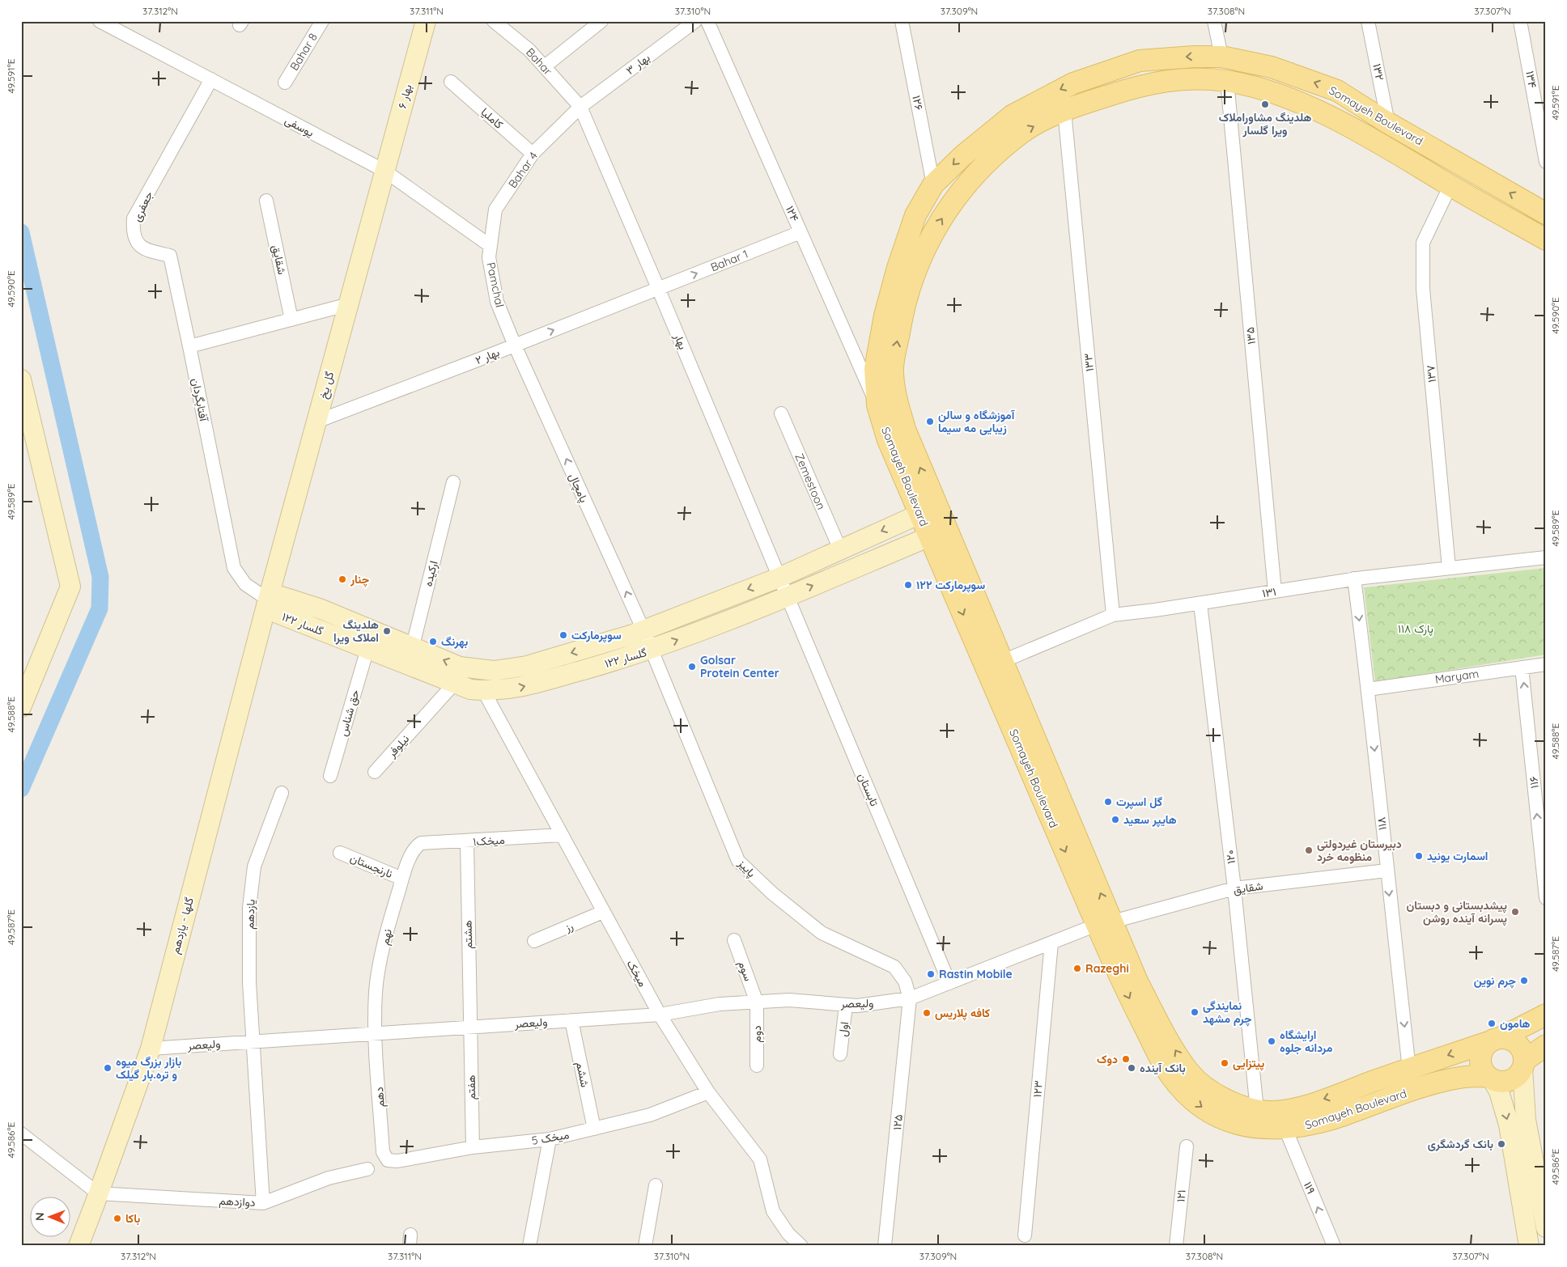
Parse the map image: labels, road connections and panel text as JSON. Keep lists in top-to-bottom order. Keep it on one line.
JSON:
{"streets":{"main road":["بهار ۶","Somayeh Boulevard","گل یخ","گلسار ۱۲۲","گلها - یازدهم"],"street":["Bahar 8","Bahar","بهار ۳","۱۳۲","۱۳۴","۱۲۶","کاملیا","یوسفی","Bahar 4","جعفری","۱۲۴","شقایق","Bahar 1","Pamchal","۱۳۵","بهار","بهار ۲","۱۳۳","۱۳۷","آفتابگردان","Zemestoon","پامچال","ارکیده","۱۳۱","Maryam","حق شناس","نیلوفر","۱۱۶","تابستان","۱۱۸","میخک۱","۱۲۰","نارنجستان","پاییز","یازدهم","رز","هشتم","نهم","سوم","میخک","ولیعصر","اول","دوم","ششم","هفتم","۱۲۳","دهم","۱۲۵","میخک 5","۱۱۹","۱۲۱","دوازدهم"]},"crossings":[["Bahar","بهار ۳"],["Bahar","Bahar 4"],["Bahar","بهار"],["بهار ۳","Bahar 4"],["بهار ۳","بهار"],["۱۳۲","Somayeh Boulevard"],["بهار ۶","یوسفی"],["بهار ۶","گل یخ"],["۱۲۶","Somayeh Boulevard"],["Somayeh Boulevard","۱۲۴"],["Somayeh Boulevard","شقایق"],["Somayeh Boulevard","۱۳۵"],["Somayeh Boulevard","۱۳۳"],["Somayeh Boulevard","۱۳۷"],["Somayeh Boulevard","۱۳۱"],["Somayeh Boulevard","گلسار ۱۲۲"],["Somayeh Boulevard","۱۱۸"],["Somayeh Boulevard","۱۲۰"],["Somayeh Boulevard","۱۱۹"],["کاملیا","Bahar 4"],["یوسفی","Bahar 4"],["یوسفی","جعفری"],["یوسفی","Pamchal"],["یوسفی","گل یخ"],["Bahar 4","Pamchal"],["Bahar 4","بهار"],["جعفری","آفتابگردان"],["۱۲۴","Bahar 1"],["شقایق","۱۱۸"],["شقایق","۱۲۰"],["Bahar 1","بهار"],["Bahar 1","بهار ۲"],["Pamchal","بهار ۲"],["Pamchal","پامچال"],["۱۳۵","۱۳۱"],["بهار","بهار ۲"],["بهار","گلسار ۱۲۲"],["بهار","تابستان"],["بهار ۲","گل یخ"],["بهار ۲","پامچال"],["۱۳۳","۱۳۱"],["۱۳۷","۱۳۱"],["گل یخ","آفتابگردان"],["گل یخ","گلسار ۱۲۲"],["گل یخ","گلها - یازدهم"],["آفتابگردان","گلسار ۱۲۲"],["آفتابگردان","گلها - یازدهم"],["Zemestoon","گلسار ۱۲۲"],["پامچال","گلسار ۱۲۲"],["پامچال","پاییز"],["ارکیده","گلسار ۱۲۲"],["۱۳۱","۱۱۸"],["۱۳۱","۱۲۰"],["گلسار ۱۲۲","حق شناس"],["گلسار ۱۲۲","نیلوفر"],["گلسار ۱۲۲","تابستان"],["گلسار ۱۲۲","پاییز"],["گلسار ۱۲۲","گلها - یازدهم"],["گلسار ۱۲۲","میخک"],["Maryam","۱۱۶"],["Maryam","۱۱۸"],["میخک۱","هشتم"],["میخک۱","نهم"],["میخک۱","میخک"],["نارنجستان","نهم"],["پاییز","ولیعصر"],["پاییز","۱۲۵"],["یازدهم","ولیعصر"],["یازدهم","دوازدهم"],["گلها - یازدهم","ولیعصر"],["گلها - یازدهم","دوازدهم"],["رز","میخک"],["هشتم","ولیعصر"],["هشتم","هفتم"],["نهم","ولیعصر"],["نهم","دهم"],["سوم","ولیعصر"],["سوم","دوم"],["میخک","ولیعصر"],["میخک","میخک 5"],["ولیعصر","اول"],["ولیعصر","دوم"],["ولیعصر","ششم"],["ولیعصر","هفتم"],["ولیعصر","دهم"],["ولیعصر","۱۲۵"],["ولیعصر","دوازدهم"],["ششم","میخک 5"],["هفتم","میخک 5"],["دهم","میخک 5"]],"one_way":["Bahar 1","بهار ۲","پامچال","۱۱۶","۱۱۸","۱۱۹"],"parks":["پارک ۱۱۸"],"places":["هلدینگ مشاوراملاک ویرا گلسار","آموزشگاه و سالن زیبایی مه سیما","چنار","سوپرمارکت ۱۲۲","هلدینگ املاک ویرا","سوپرمارکت","بهرنگ","Golsar Protein Center","گل اسپرت","هایپر سعید","دبیرستان غیردولتی منظومه خرد","اسمارت یونید","پیشدبستانی و دبستان پسرانه آینده روشن","Razeghi","Rastin Mobile","چرم نوین","نمایندگی چرم مشهد","کافه پلاریس","هامون","ارایشگاه مردانه جلوه","دوک","پیتزایی","بازار بزرگ میوه و تره.بار گیلک","بانک آینده","بانک گردشگری","باکا"],"north":"left","coordinates":["37.312°N","37.311°N","37.310°N","37.309°N","37.308°N","37.307°N","49.591°E","49.590°E","49.589°E","49.588°E","49.587°E","49.586°E"]}
